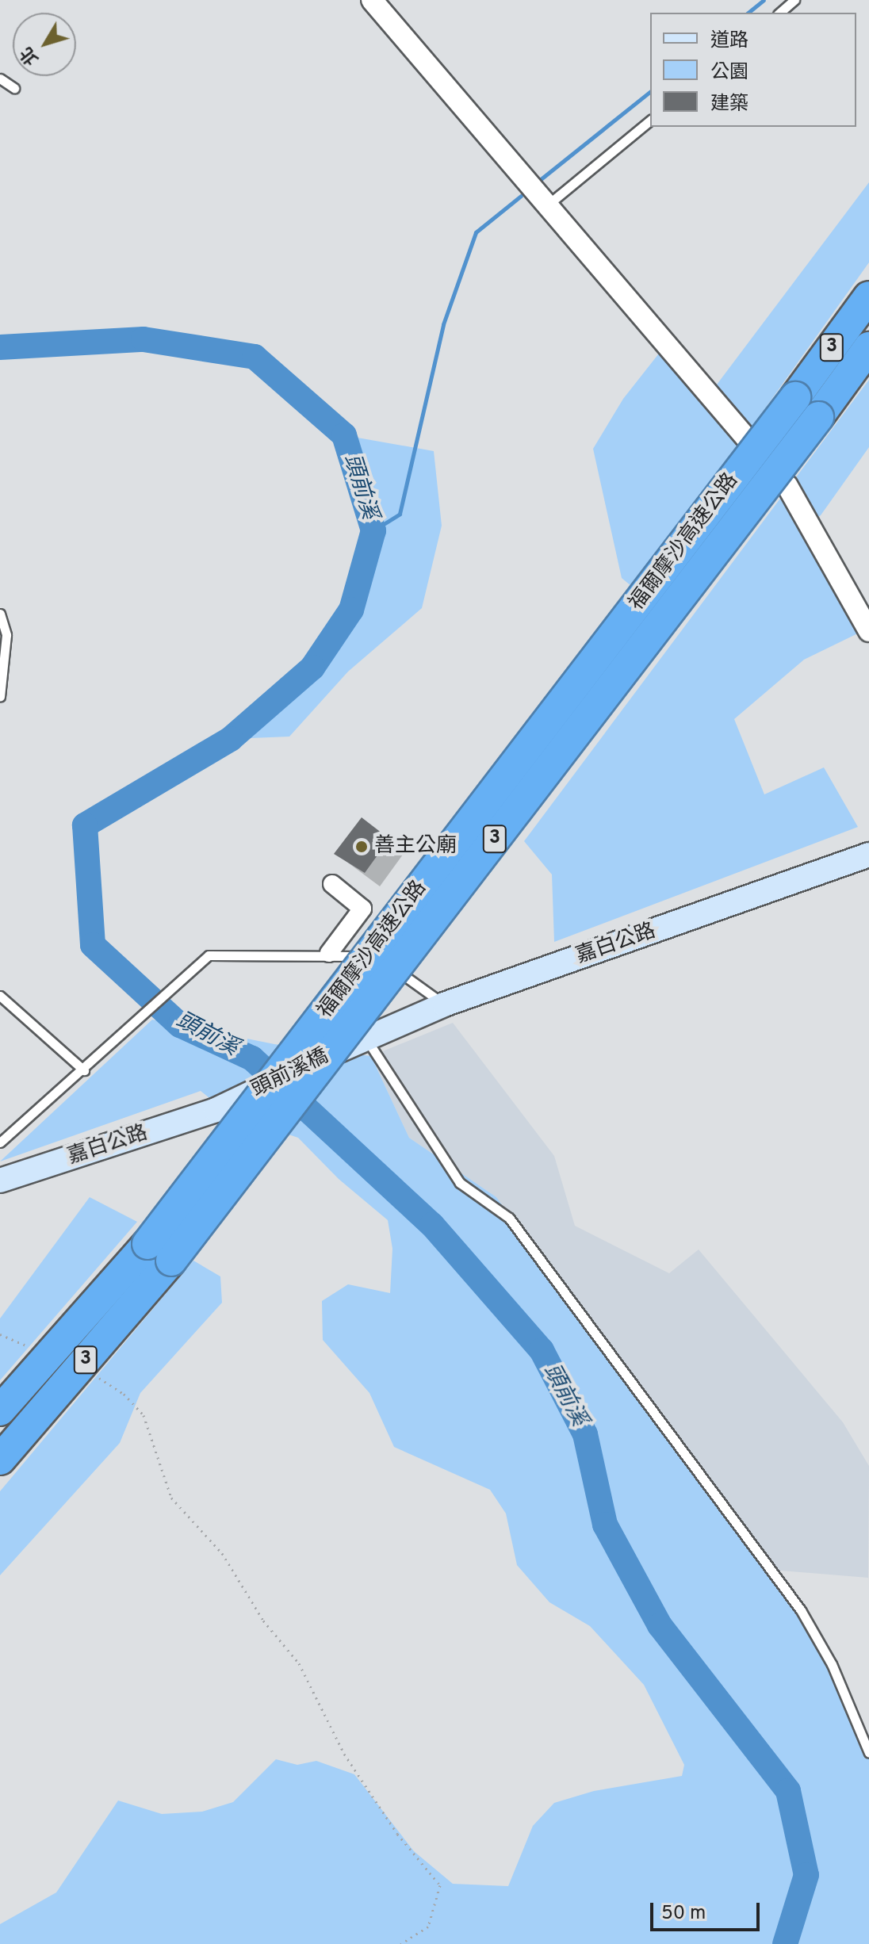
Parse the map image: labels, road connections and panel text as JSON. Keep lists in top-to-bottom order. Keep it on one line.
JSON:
{"streets":{"highway":["3","福爾摩沙高速公路"],"main road":["嘉白公路","頭前溪橋"]},"crossings":[["嘉白公路","頭前溪橋"]],"water":["頭前溪"],"places":["善主公廟"],"legend":["道路","公園","建築"],"scale_bar":"50 m","north":"bottom left"}
